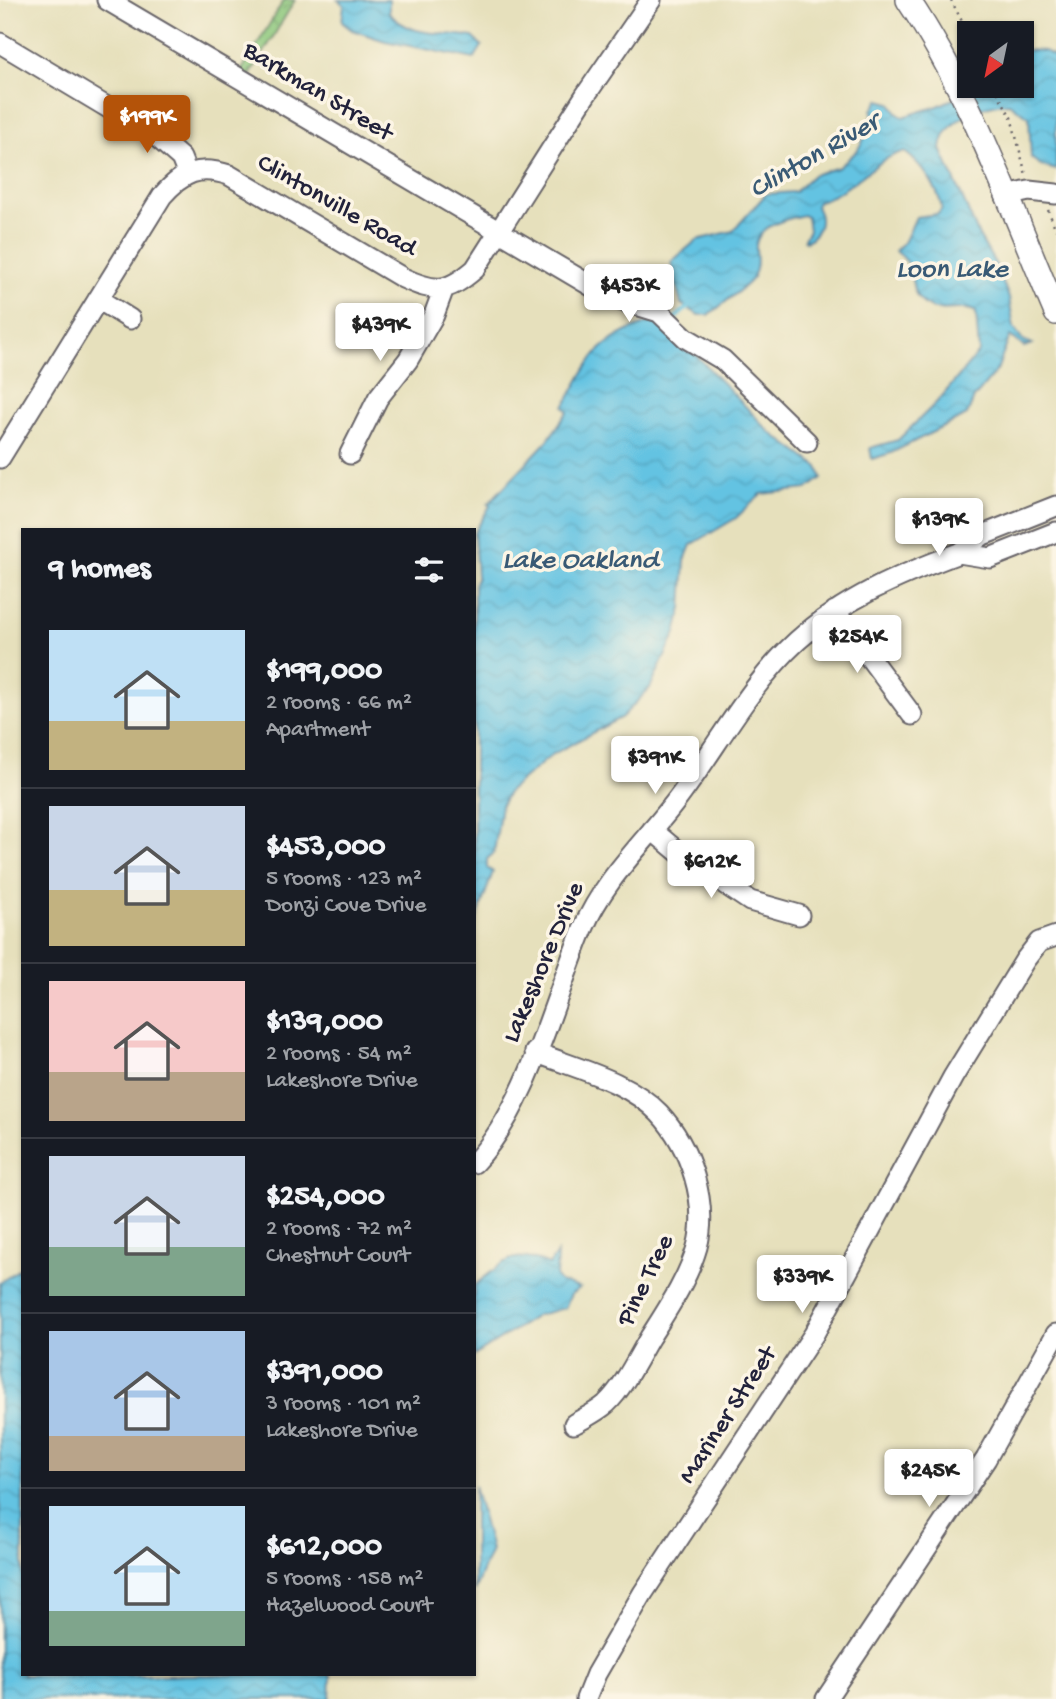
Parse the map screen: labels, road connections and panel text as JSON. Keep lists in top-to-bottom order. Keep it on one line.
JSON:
{"streets":{"street":["Barkman Street","Clintonville Road","Lakeshore Drive","Pine Tree","Mariner Street"]},"crossings":[["Lakeshore Drive","Pine Tree"]],"water":["Clinton River","Loon Lake","Lake Oakland"],"north":"bottom left","page":{"price":["$199K","$453K","$439K","$139K","$254K","$391K","$612K","$339K","$245K"],"heading":"9 homes","list":[{"name":"$199,000","note":"2 rooms · 66 m² · Apartment"},{"name":"$453,000","note":"5 rooms · 123 m² · Donzi Cove Drive"},{"name":"$139,000","note":"2 rooms · 54 m² · Lakeshore Drive"},{"name":"$254,000","note":"2 rooms · 72 m² · Chestnut Court"},{"name":"$391,000","note":"3 rooms · 101 m² · Lakeshore Drive"},{"name":"$612,000","note":"5 rooms · 158 m² · Hazelwood Court"}]}}
